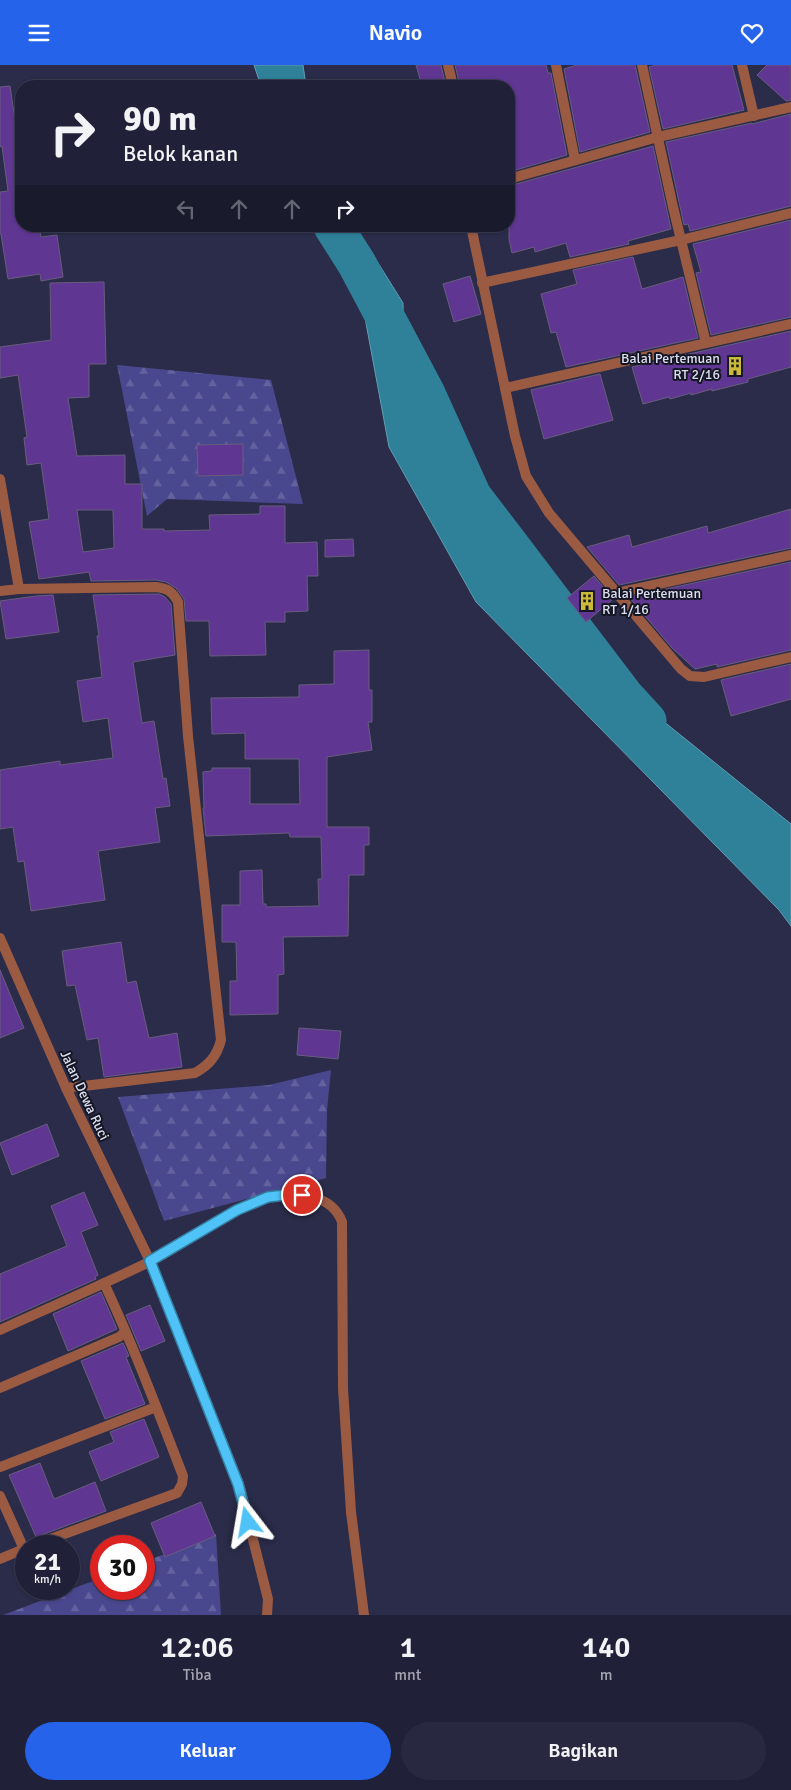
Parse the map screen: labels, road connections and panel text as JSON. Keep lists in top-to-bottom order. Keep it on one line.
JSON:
{"streets":{"street":["Jalan Dewa Ruci"]},"places":{"building":["Balai Pertemuan RT 2/16","Balai Pertemuan RT 1/16"]},"page":{"header":"Navio","turn":["90 m","Belok kanan"],"speed":"21 km/h","limit":"30","eta":["12:06","Tiba","1","mnt","140","m"],"buttons":["Keluar","Bagikan"]}}
